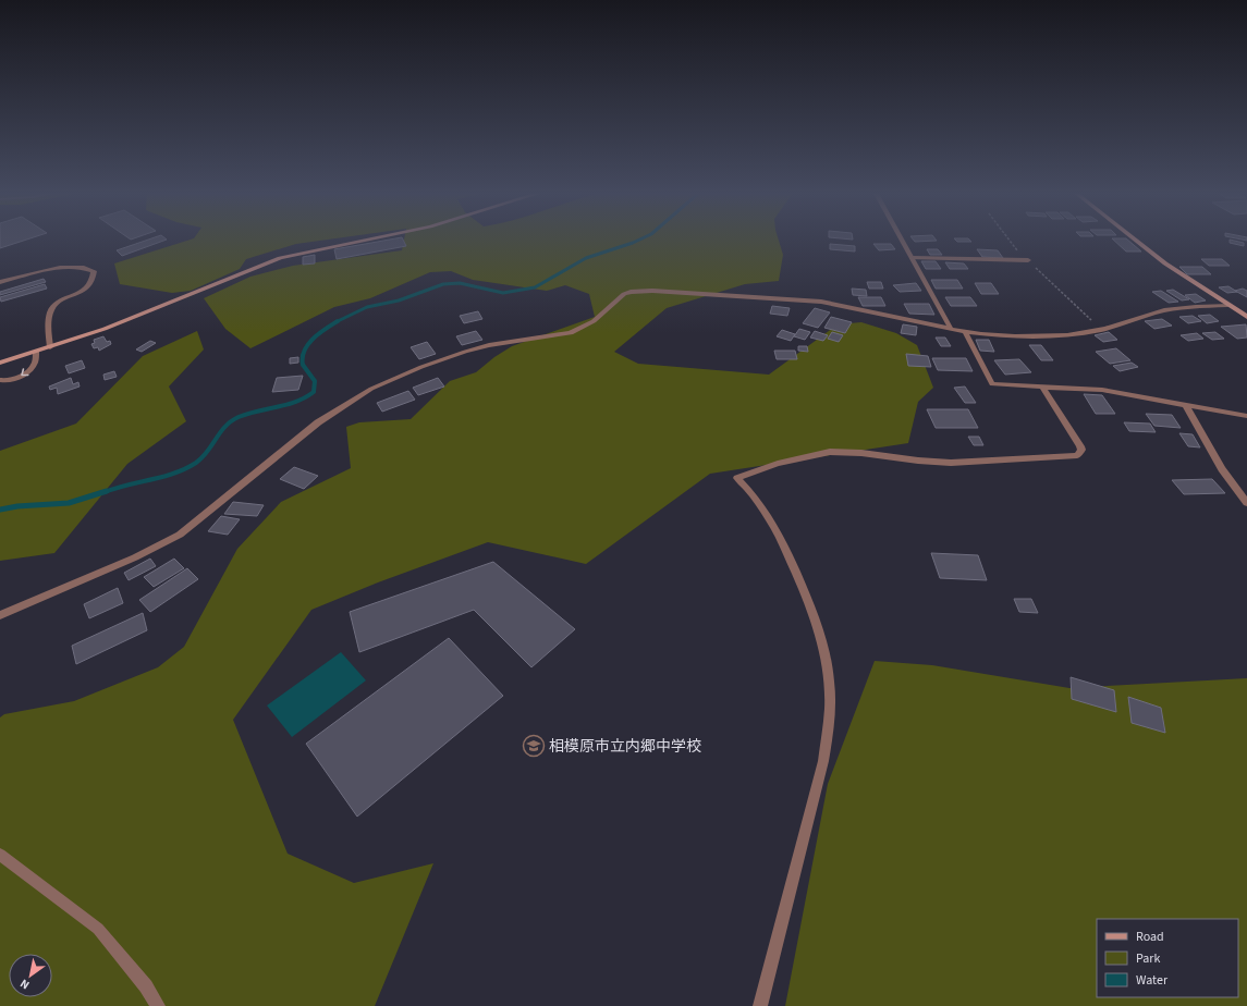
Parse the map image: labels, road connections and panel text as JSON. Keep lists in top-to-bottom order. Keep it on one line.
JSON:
{"places":{"school or university":["相模原市立内郷中学校"]},"legend":["Road","Park","Water"],"north":"bottom left"}
